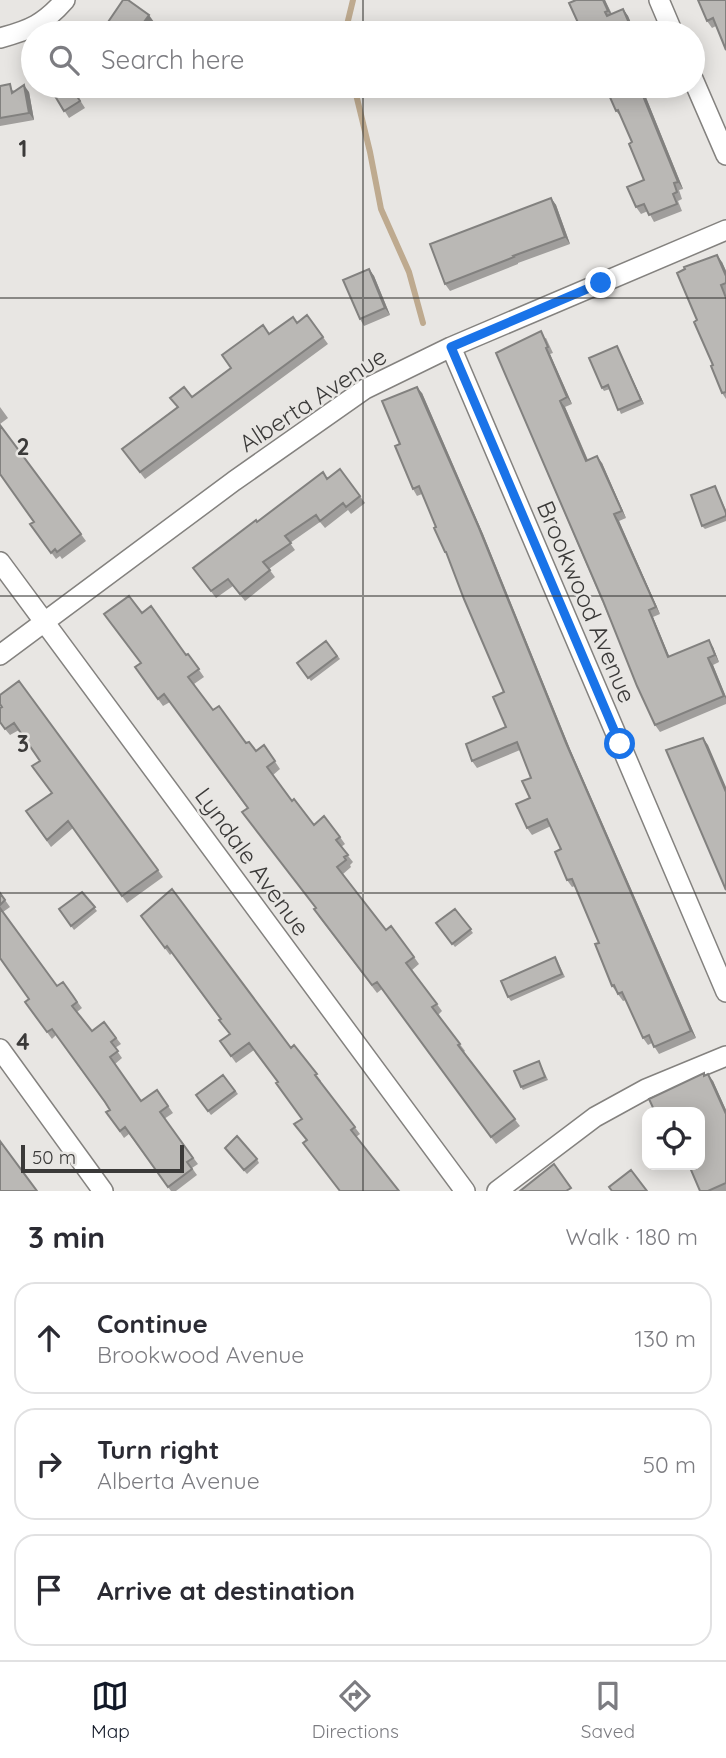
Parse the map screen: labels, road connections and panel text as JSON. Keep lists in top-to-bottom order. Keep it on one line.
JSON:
{"streets":{"street":["Alberta Avenue","Brookwood Avenue","Lyndale Avenue"]},"crossings":[["Alberta Avenue","Brookwood Avenue"],["Alberta Avenue","Lyndale Avenue"]],"scale_bar":"50 m","page":{"search":"Search here","scale":"50 m","heading":["3 min","Walk · 180 m"],"list":[["Continue","Brookwood Avenue","130 m"],["Turn right","Alberta Avenue","50 m"],"Arrive at destination"],"nav":["Map","Directions","Saved"]},"grid":{"rows":["1","2","3","4"]}}
